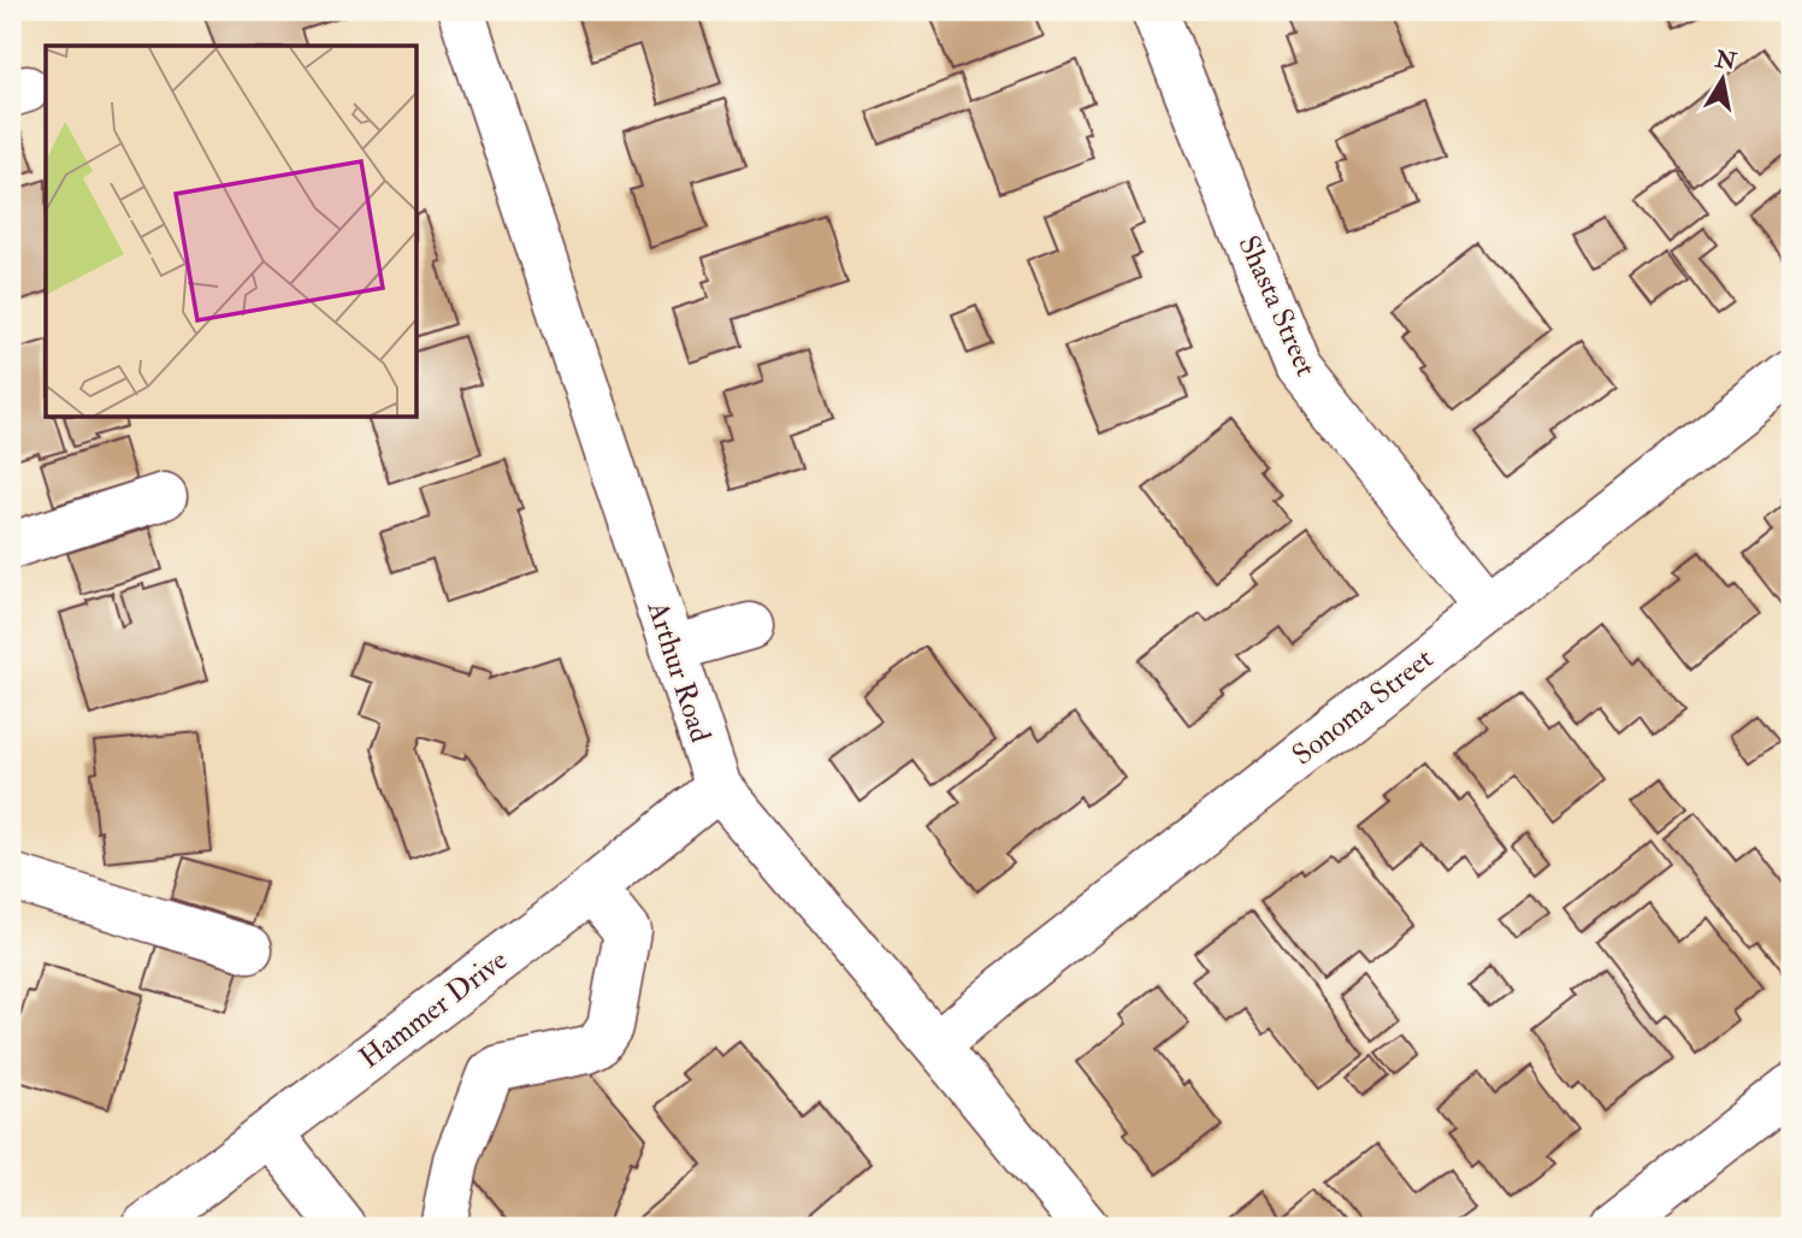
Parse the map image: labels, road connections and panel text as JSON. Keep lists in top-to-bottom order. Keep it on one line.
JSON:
{"streets":{"street":["Shasta Street","Arthur Road","Sonoma Street","Hammer Drive"]},"crossings":[["Shasta Street","Sonoma Street"],["Arthur Road","Sonoma Street"],["Arthur Road","Hammer Drive"]],"north":"top"}
